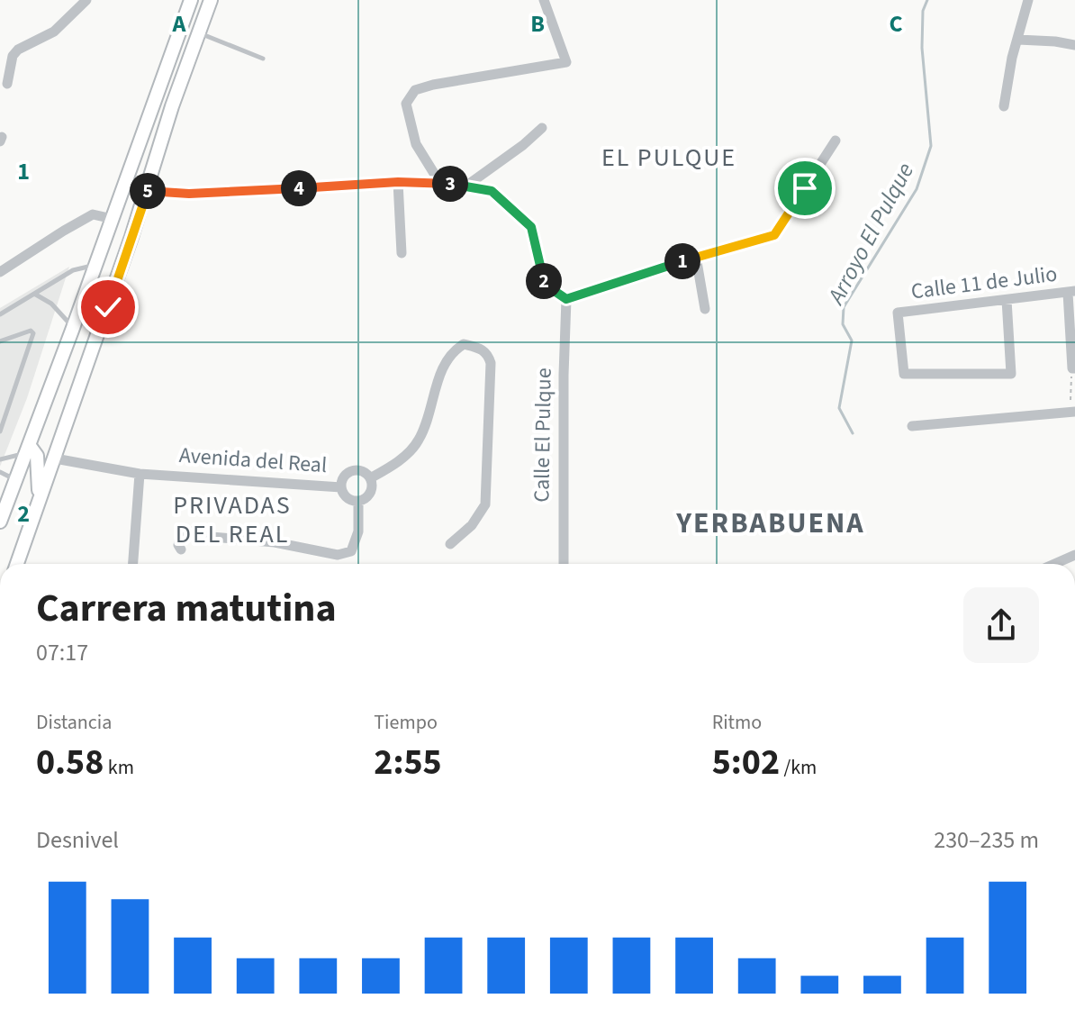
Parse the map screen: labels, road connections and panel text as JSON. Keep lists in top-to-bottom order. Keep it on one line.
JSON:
{"streets":{"street":["Calle 11 de Julio","Calle El Pulque","Avenida del Real"]},"districts":["EL PULQUE","PRIVADAS DEL REAL","YERBABUENA"],"water":["Arroyo El Pulque"],"page":{"pins":["3","4","5","1","2"],"heading":["Carrera matutina","07:17"],"stats":[["Distancia","0.58 km"],["Tiempo","2:55"],["Ritmo","5:02 /km"]],"chart":["Desnivel","230–235 m"]},"grid":{"columns":["A","B","C"],"rows":["1","2"]}}
